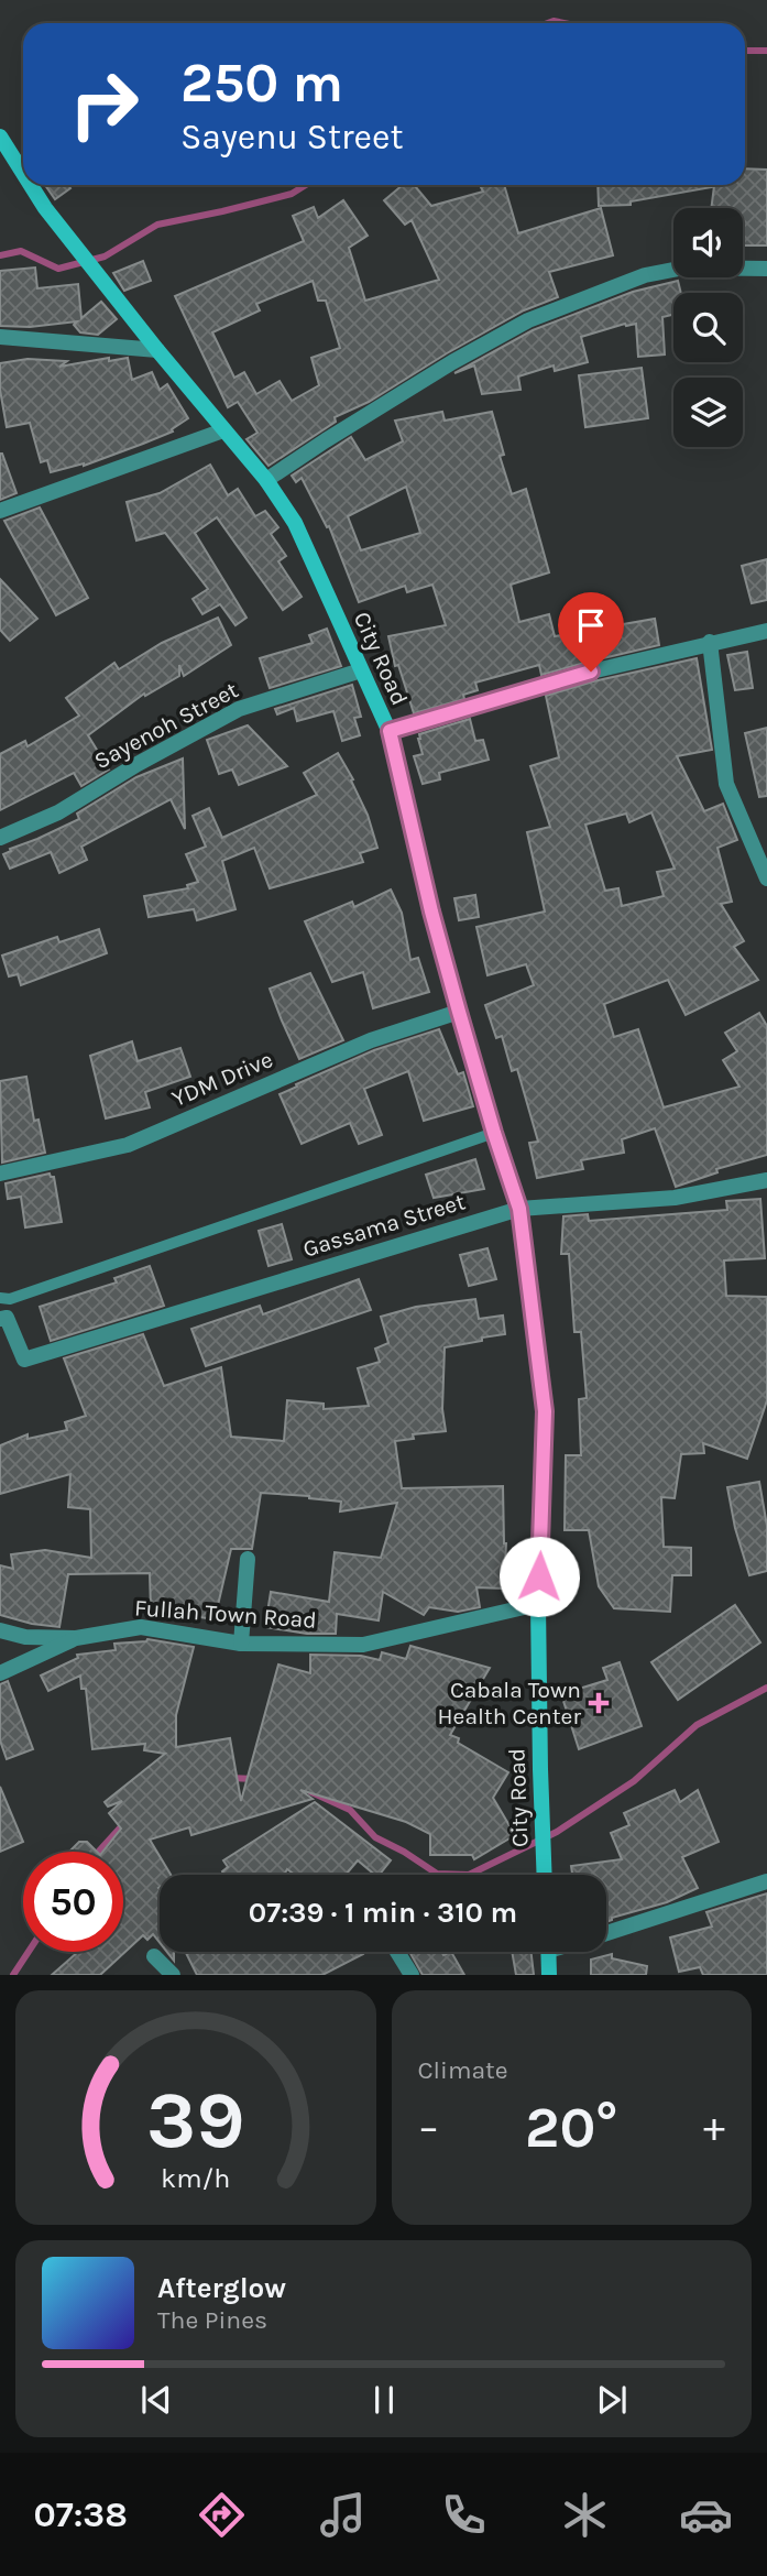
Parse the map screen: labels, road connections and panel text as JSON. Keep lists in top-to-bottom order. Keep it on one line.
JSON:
{"streets":{"main road":["City Road"],"street":["Sayenoh Street","YDM Drive","Gassama Street","Fullah Town Road"]},"crossings":[["City Road","Sayenoh Street"],["City Road","YDM Drive"],["City Road","Gassama Street"],["City Road","Fullah Town Road"]],"places":{"health":["Cabala Town Health Center"]},"page":{"turn":["250 m","Sayenu Street"],"limit":"50","trip":"07:39 · 1 min · 310 m","tile":"Climate","heat":["−","20°","+"],"song":["Afterglow","The Pines"],"tabs":"07:38","gauge":["39","km/h"]}}
